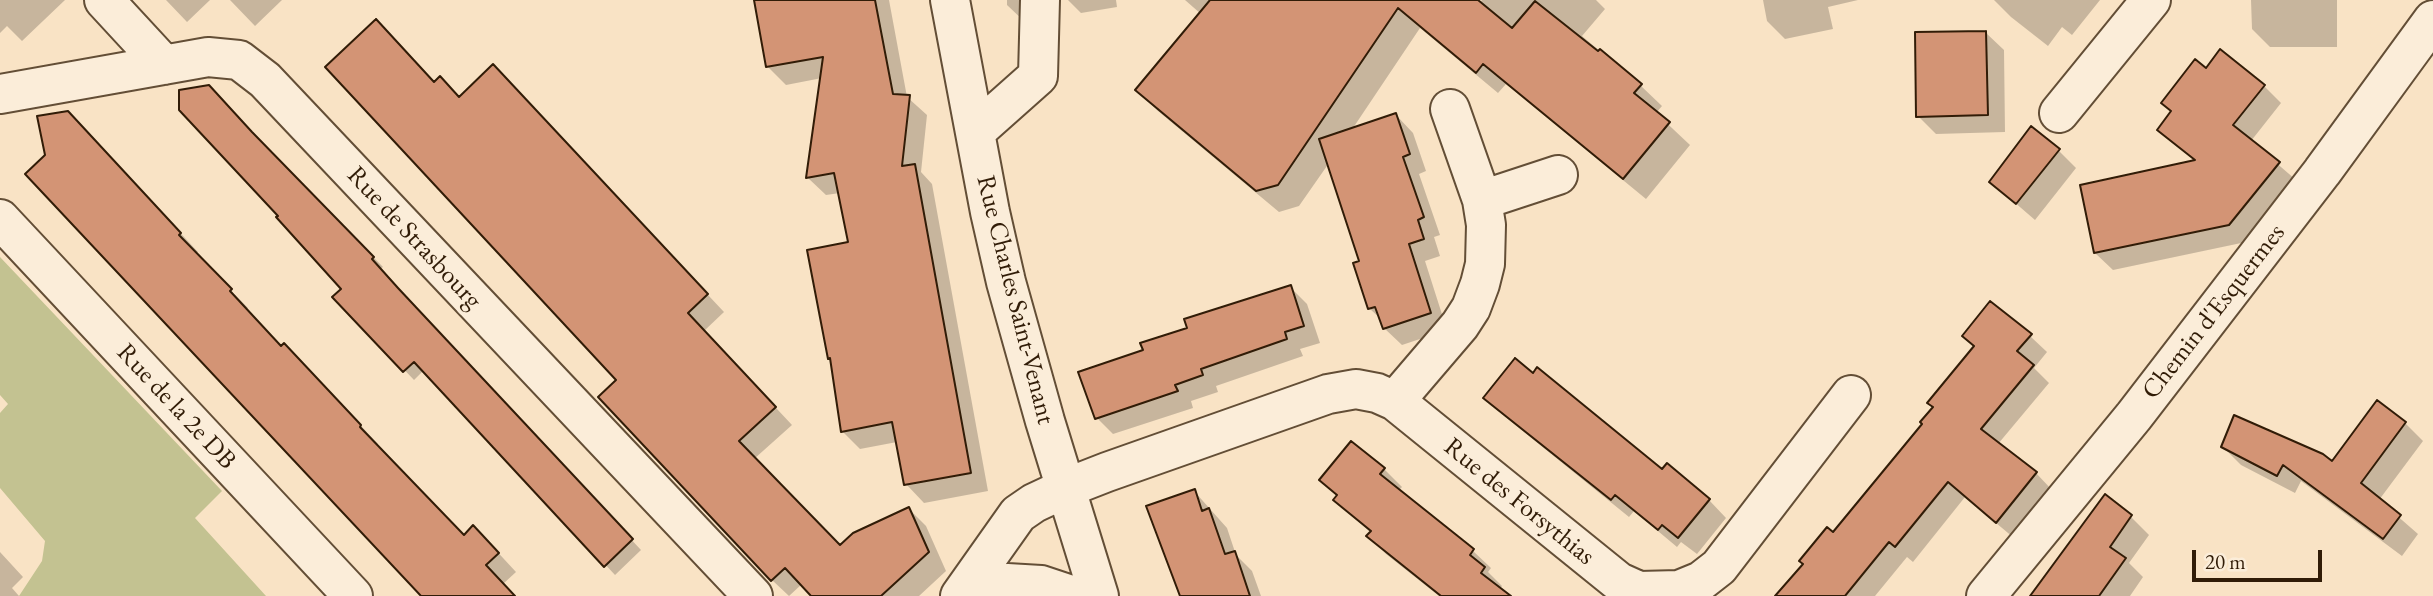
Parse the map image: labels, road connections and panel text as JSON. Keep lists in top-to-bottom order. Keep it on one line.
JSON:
{"streets":{"street":["Rue de Strasbourg","Rue Charles Saint-Venant","Chemin d'Esquermes","Rue de la 2e DB","Rue des Forsythias"]},"crossings":[["Rue Charles Saint-Venant","Rue des Forsythias"]],"scale_bar":"20 m"}
